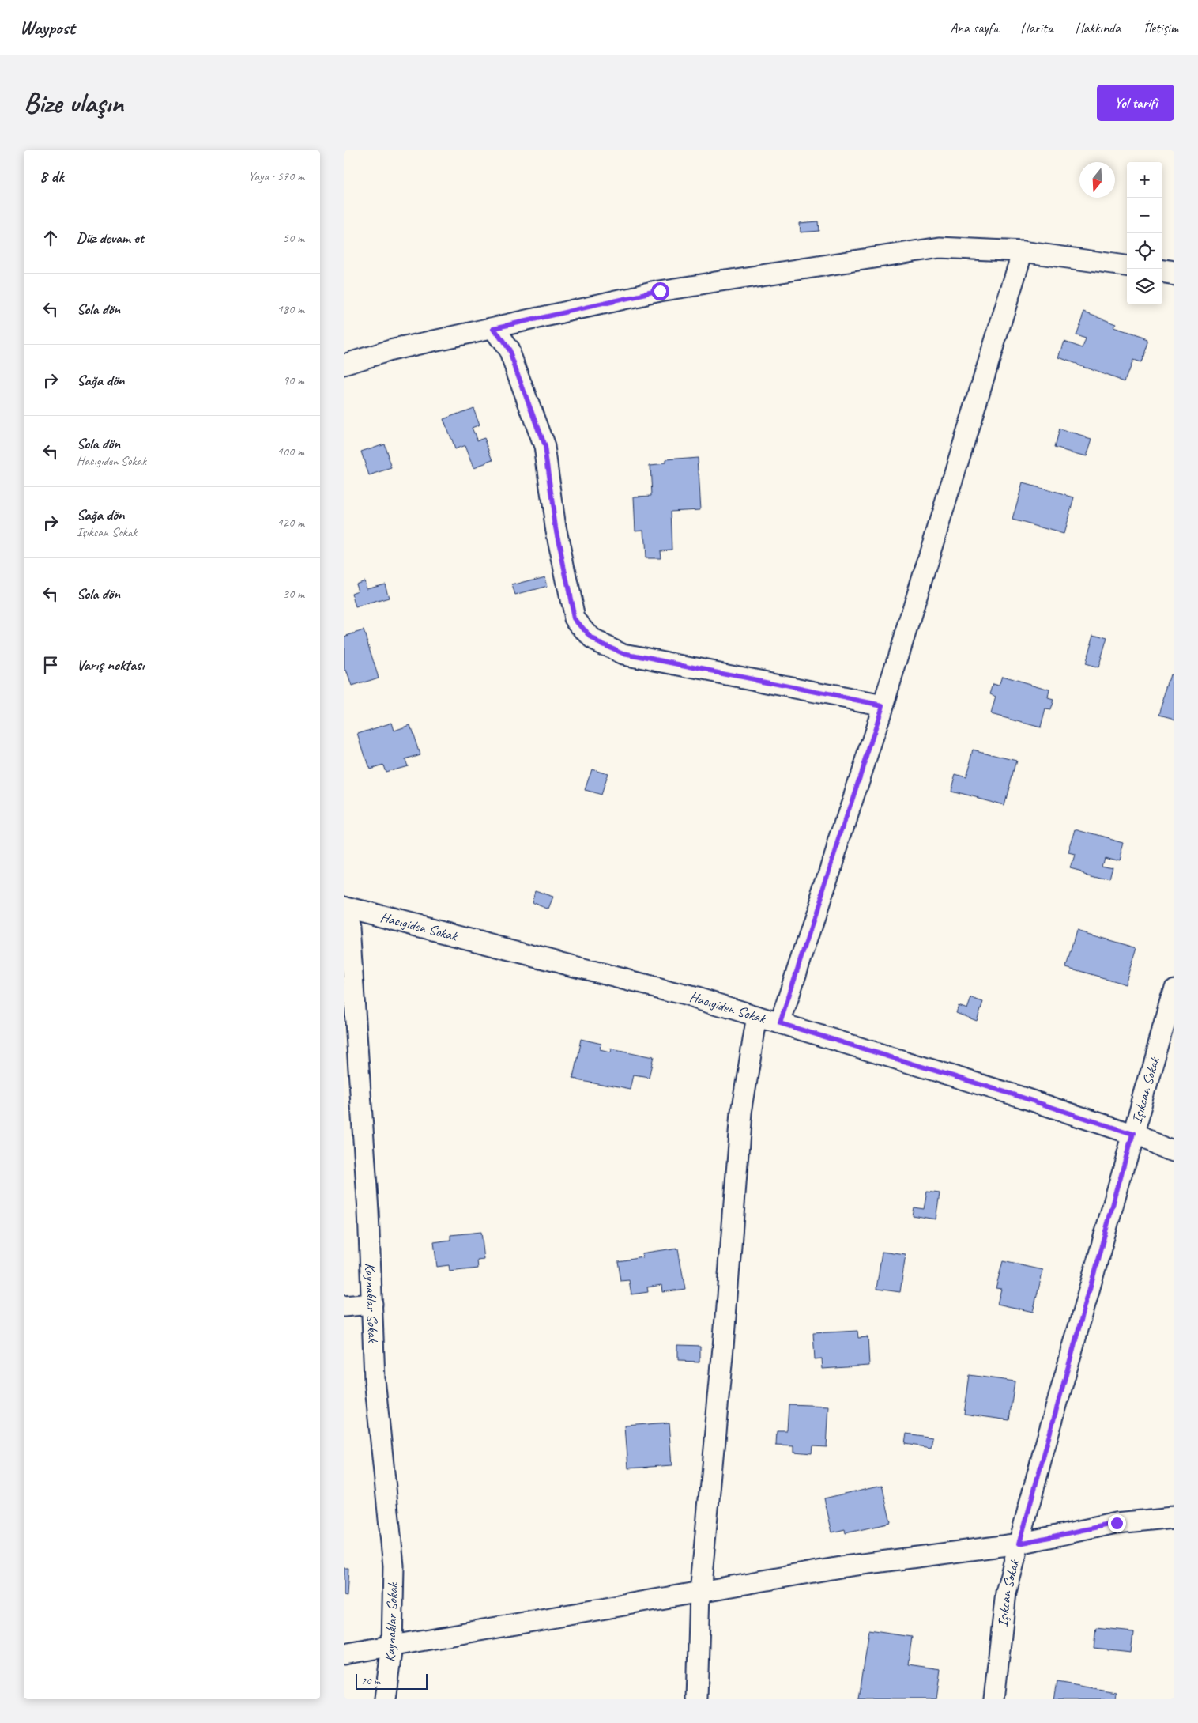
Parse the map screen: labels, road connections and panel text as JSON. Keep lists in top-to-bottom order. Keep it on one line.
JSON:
{"streets":{"street":["Hacıgiden Sokak","Işıkcan Sokak","Kaynaklar Sokak"]},"crossings":[["Hacıgiden Sokak","Işıkcan Sokak"],["Hacıgiden Sokak","Kaynaklar Sokak"]],"scale_bar":"20 m","north":"bottom","page":{"header":"Waypost","nav":["Ana sayfa","Harita","Hakkında","İletişim"],"buttons":"Yol tarifi","title":"Bize ulaşın","heading":["8 dk","Yaya · 570 m"],"map_buttons":["+","−"],"list":[["Düz devam et","50 m"],["Sola dön","180 m"],["Sağa dön","90 m"],["Sola dön","Hacıgiden Sokak","100 m"],["Sağa dön","Işıkcan Sokak","120 m"],["Sola dön","30 m"],"Varış noktası"],"scale":"20 m"}}
